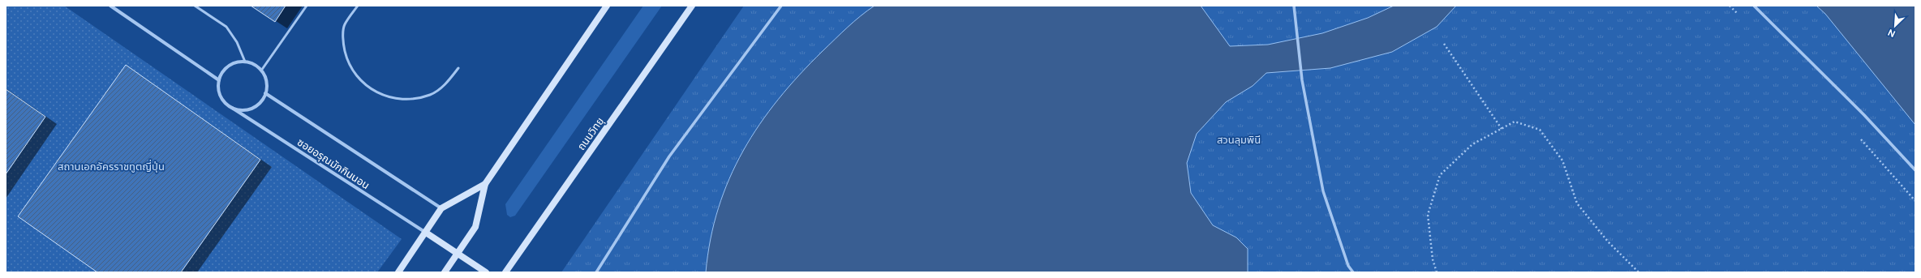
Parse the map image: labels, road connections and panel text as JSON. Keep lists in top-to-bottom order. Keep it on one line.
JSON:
{"streets":{"main road":["ถนนวิทยุ"],"street":["ซอยอรุณมักกินนอน"]},"parks":["สวนลุมพินี","สถานเอกอัครราชทูตญี่ปุ่น"],"north":"bottom left"}
